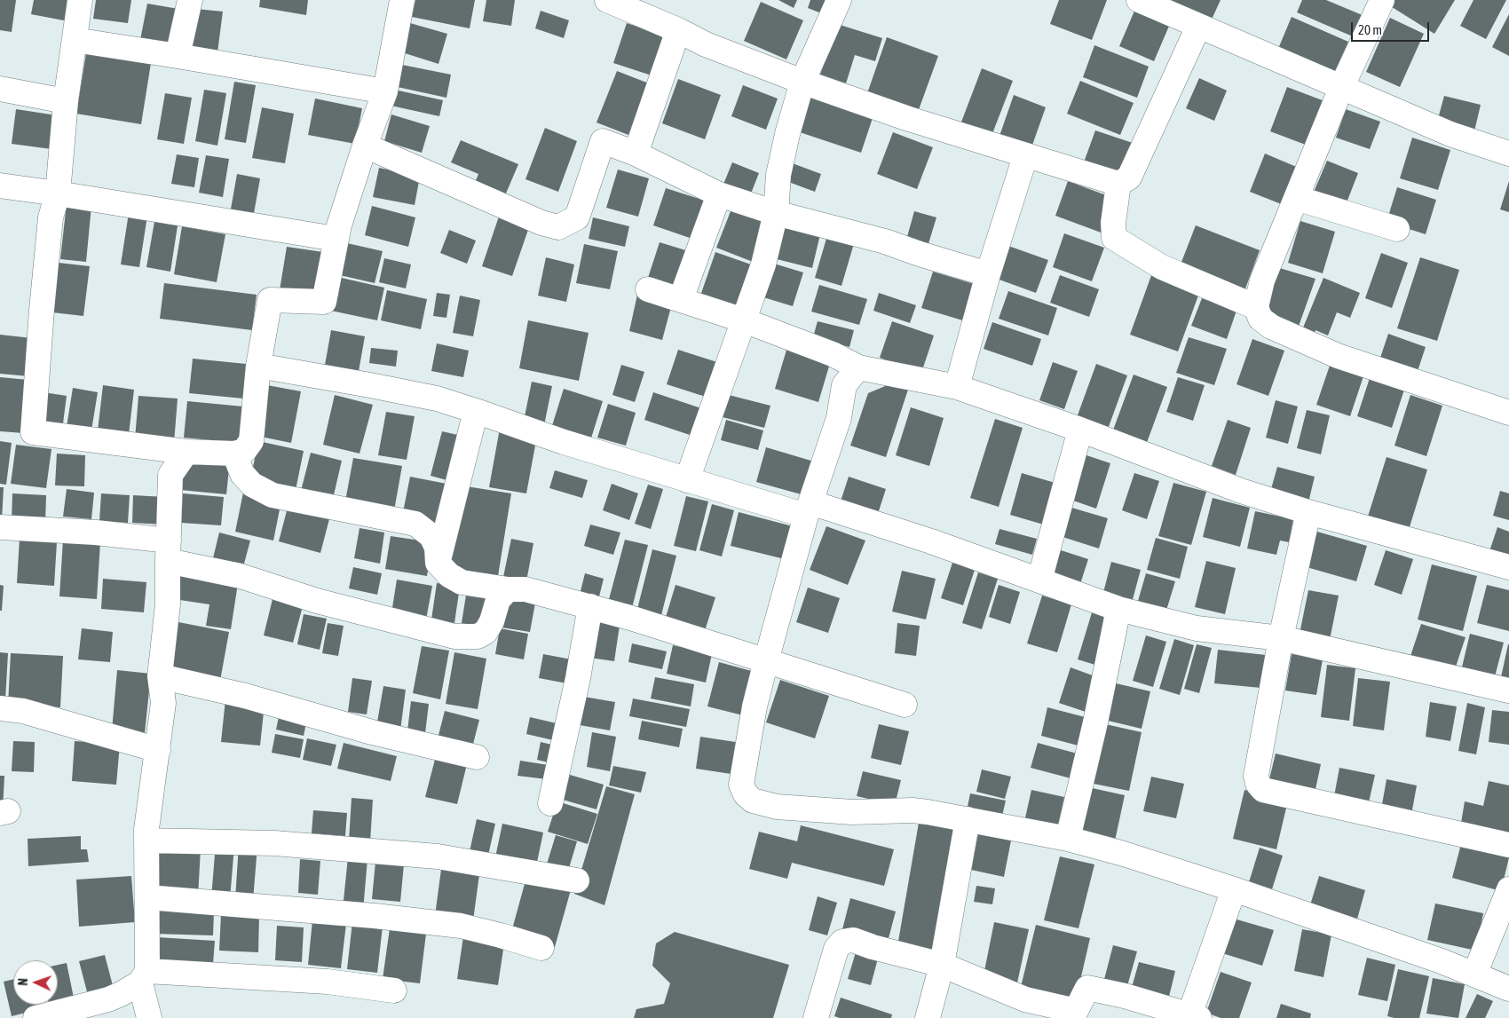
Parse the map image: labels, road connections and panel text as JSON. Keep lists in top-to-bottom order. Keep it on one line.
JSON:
{"scale_bar":"20 m","north":"left"}
